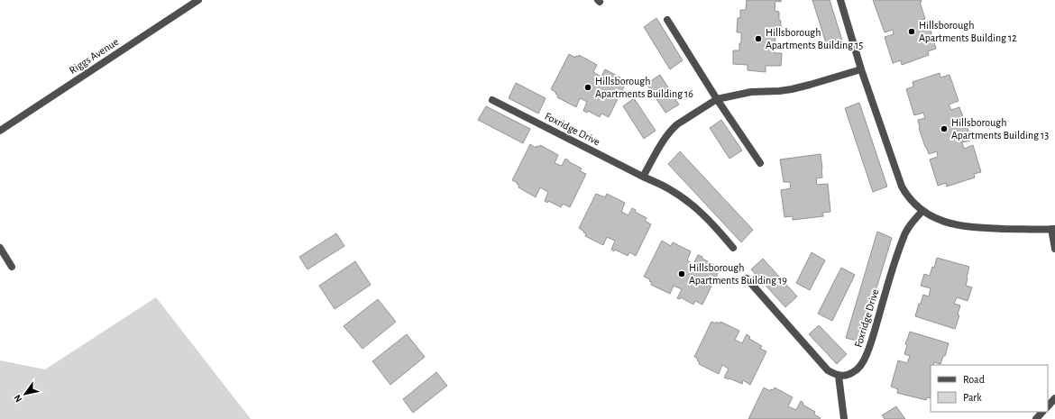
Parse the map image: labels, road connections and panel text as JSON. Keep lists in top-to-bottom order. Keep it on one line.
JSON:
{"streets":{"street":["Riggs Avenue","Foxridge Drive"]},"places":["Hillsborough Apartments Building 12","Hillsborough Apartments Building 15","Hillsborough Apartments Building 16","Hillsborough Apartments Building 13","Hillsborough Apartments Building 19"],"legend":["Road","Park"],"north":"bottom left"}
